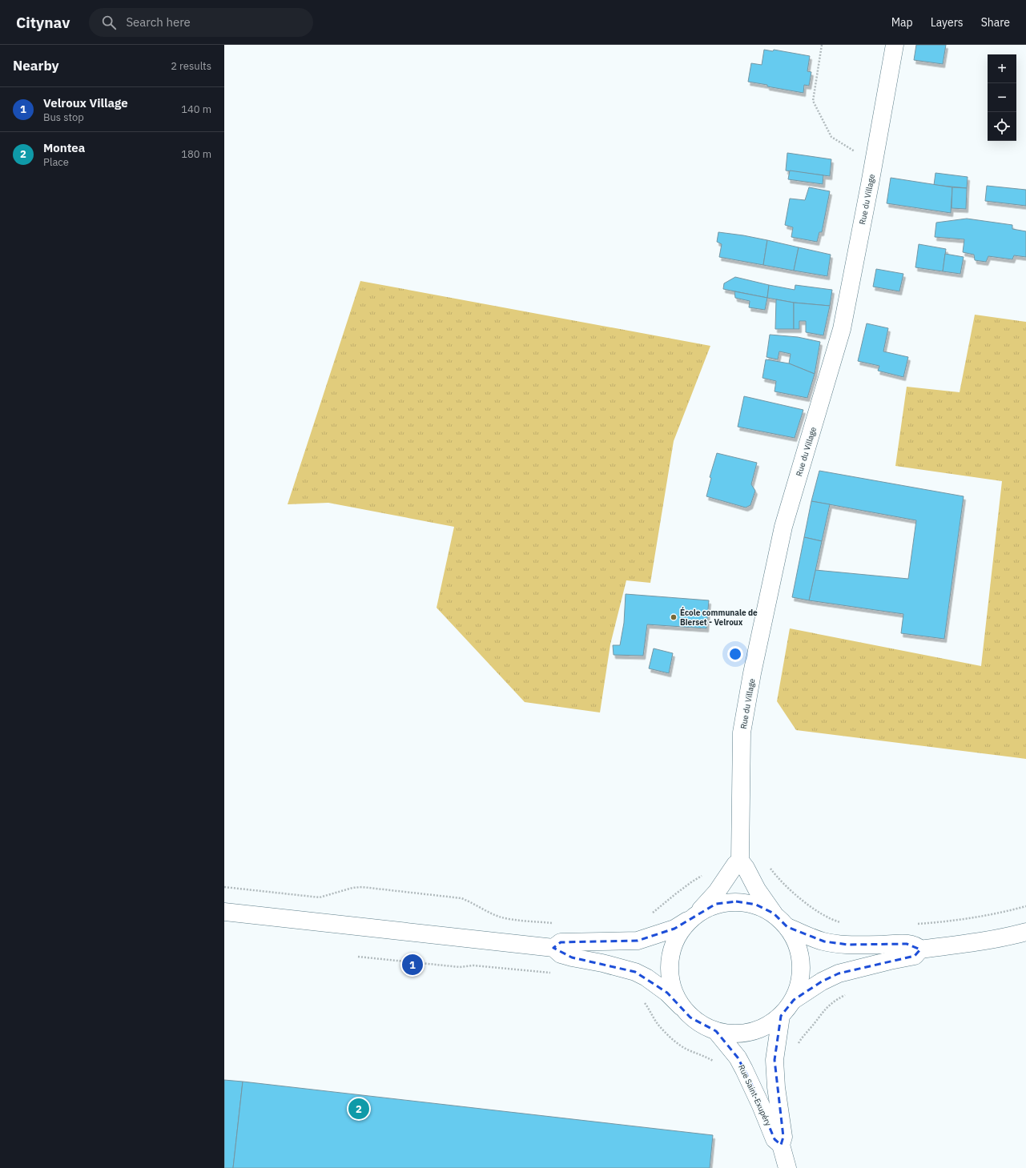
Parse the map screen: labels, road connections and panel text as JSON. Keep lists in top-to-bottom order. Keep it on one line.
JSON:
{"streets":{"street":["Rue du Village","Rue Saint-Exupéry"]},"places":["École communale de Bierset - Velroux"],"page":{"header":"Citynav","search":"Search here","nav":["Map","Layers","Share"],"heading":["Nearby","2 results"],"map_buttons":["+","−"],"list":[{"mark":"1","name":"Velroux Village","note":"Bus stop","value":"140 m"},{"mark":"2","name":"Montea","note":"Place","value":"180 m"}],"pins":["1","2"]}}
